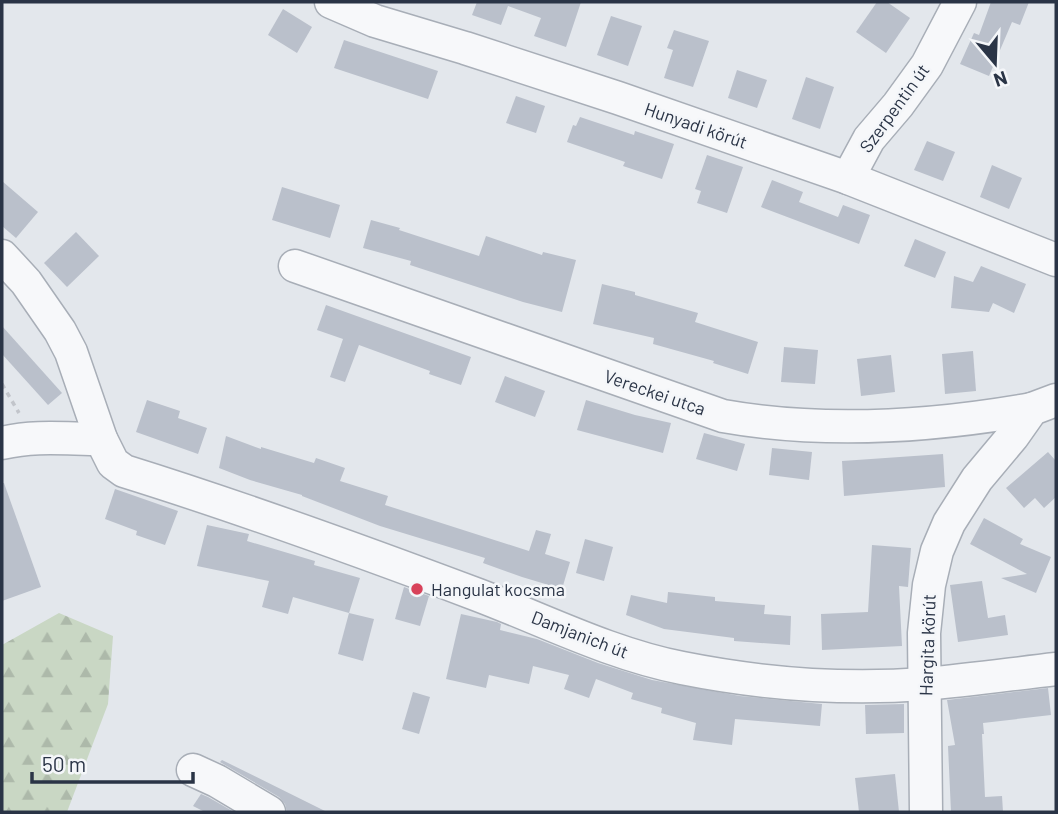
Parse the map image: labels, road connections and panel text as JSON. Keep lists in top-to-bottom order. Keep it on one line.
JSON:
{"streets":{"street":["Szerpentin út","Hunyadi körút","Vereckei utca","Damjanich út","Hargita körút"]},"crossings":[["Szerpentin út","Hunyadi körút"],["Vereckei utca","Hargita körút"],["Damjanich út","Hargita körút"]],"places":["Hangulat kocsma"],"scale_bar":"50 m","north":"bottom"}
